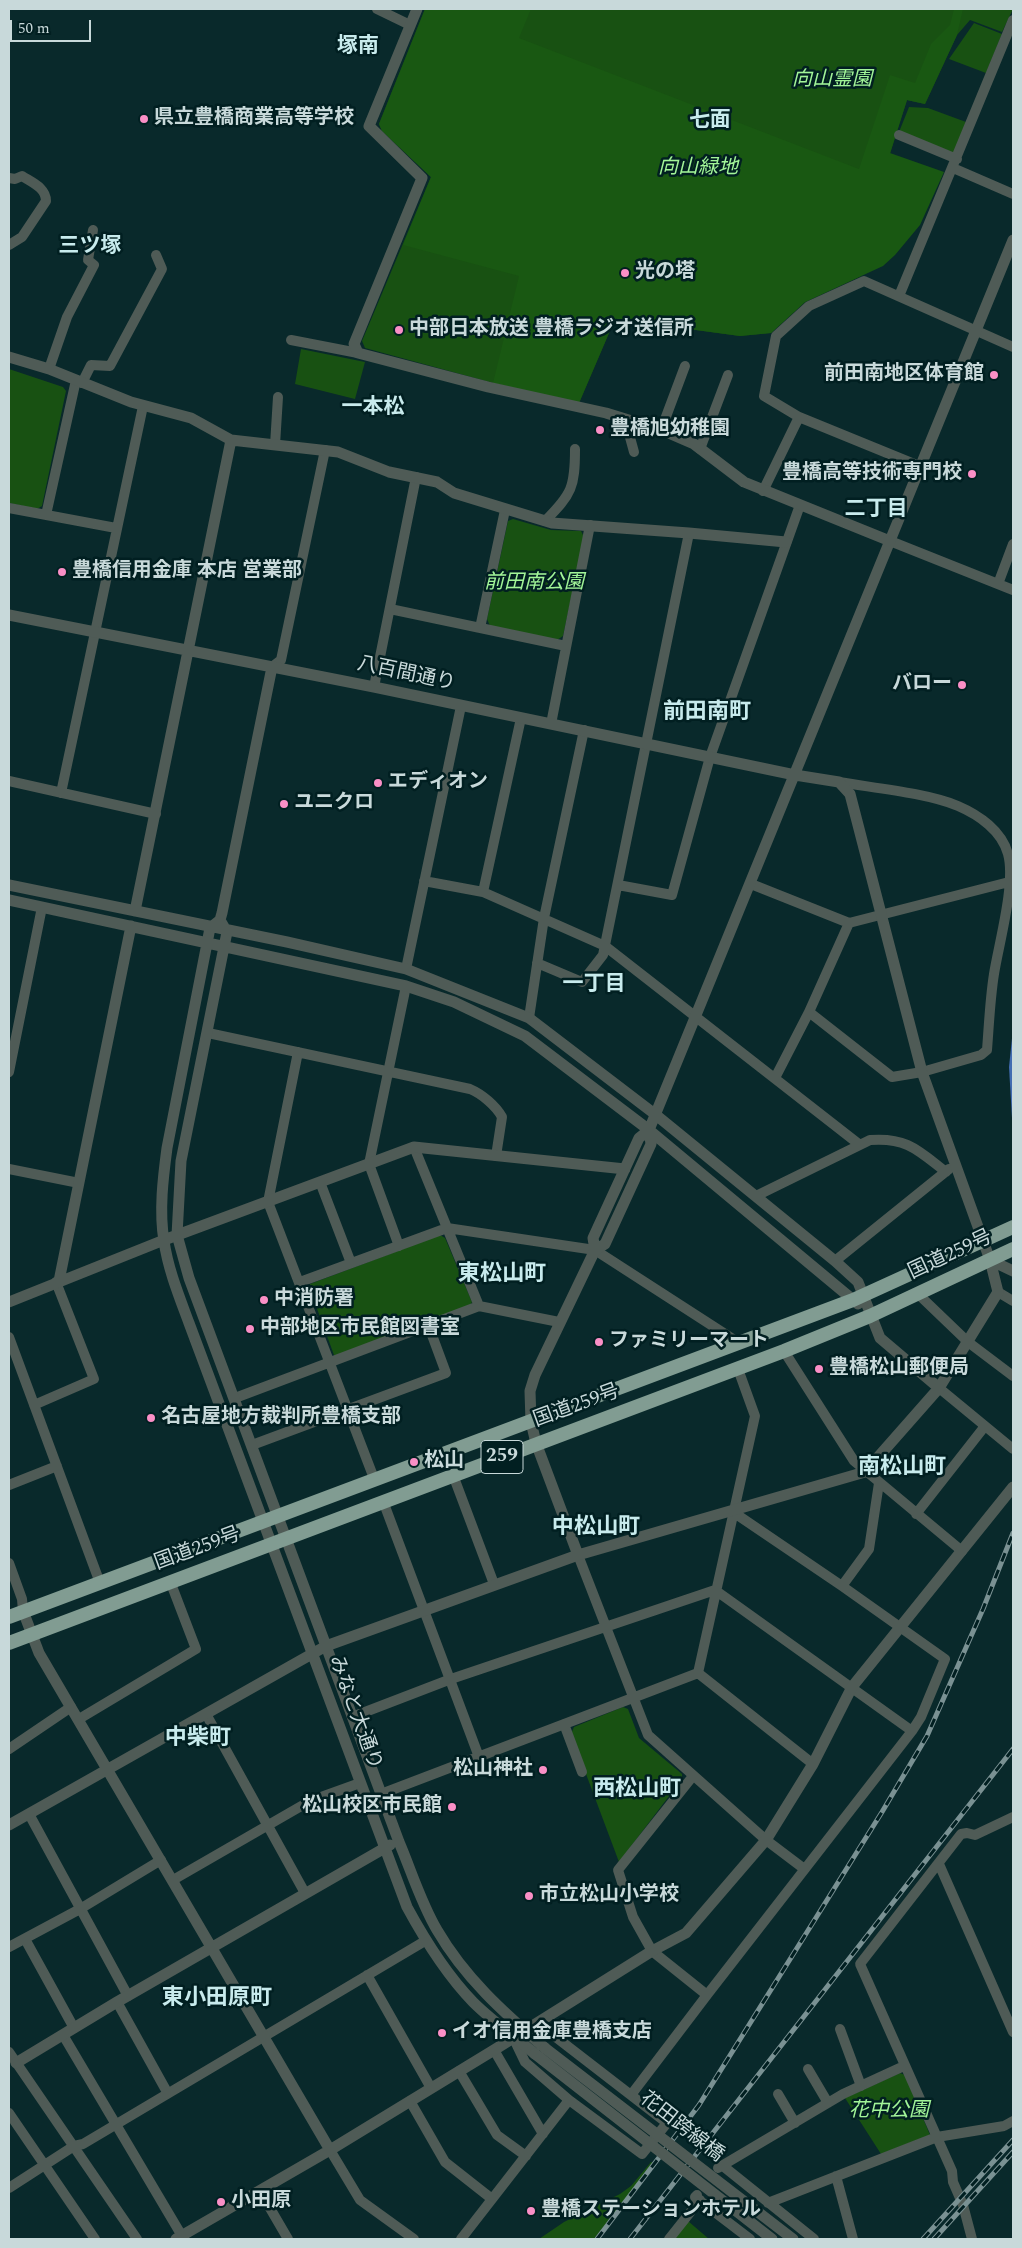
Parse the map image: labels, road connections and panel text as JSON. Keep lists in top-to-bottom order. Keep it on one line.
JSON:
{"streets":{"highway":["国道259号","259"],"street":["八百間通り","みなと大通り","花田跨線橋"]},"crossings":[["国道259号","みなと大通り"],["みなと大通り","花田跨線橋"]],"districts":["塚南","七面","三ツ塚","一本松","二丁目","前田南町","一丁目","東松山町","南松山町","中松山町","中柴町","西松山町","東小田原町"],"parks":["向山霊園","向山緑地","前田南公園","花中公園"],"places":["県立豊橋商業高等学校","光の塔","中部日本放送 豊橋ラジオ送信所","前田南地区体育館","豊橋旭幼稚園","豊橋高等技術専門校","豊橋信用金庫 本店 営業部","バロー","エディオン","ユニクロ","中消防署","中部地区市民館図書室","ファミリーマート","豊橋松山郵便局","名古屋地方裁判所豊橋支部","松山","松山神社","松山校区市民館","市立松山小学校","イオ信用金庫豊橋支店","小田原","豊橋ステーションホテル"],"scale_bar":"50 m"}
